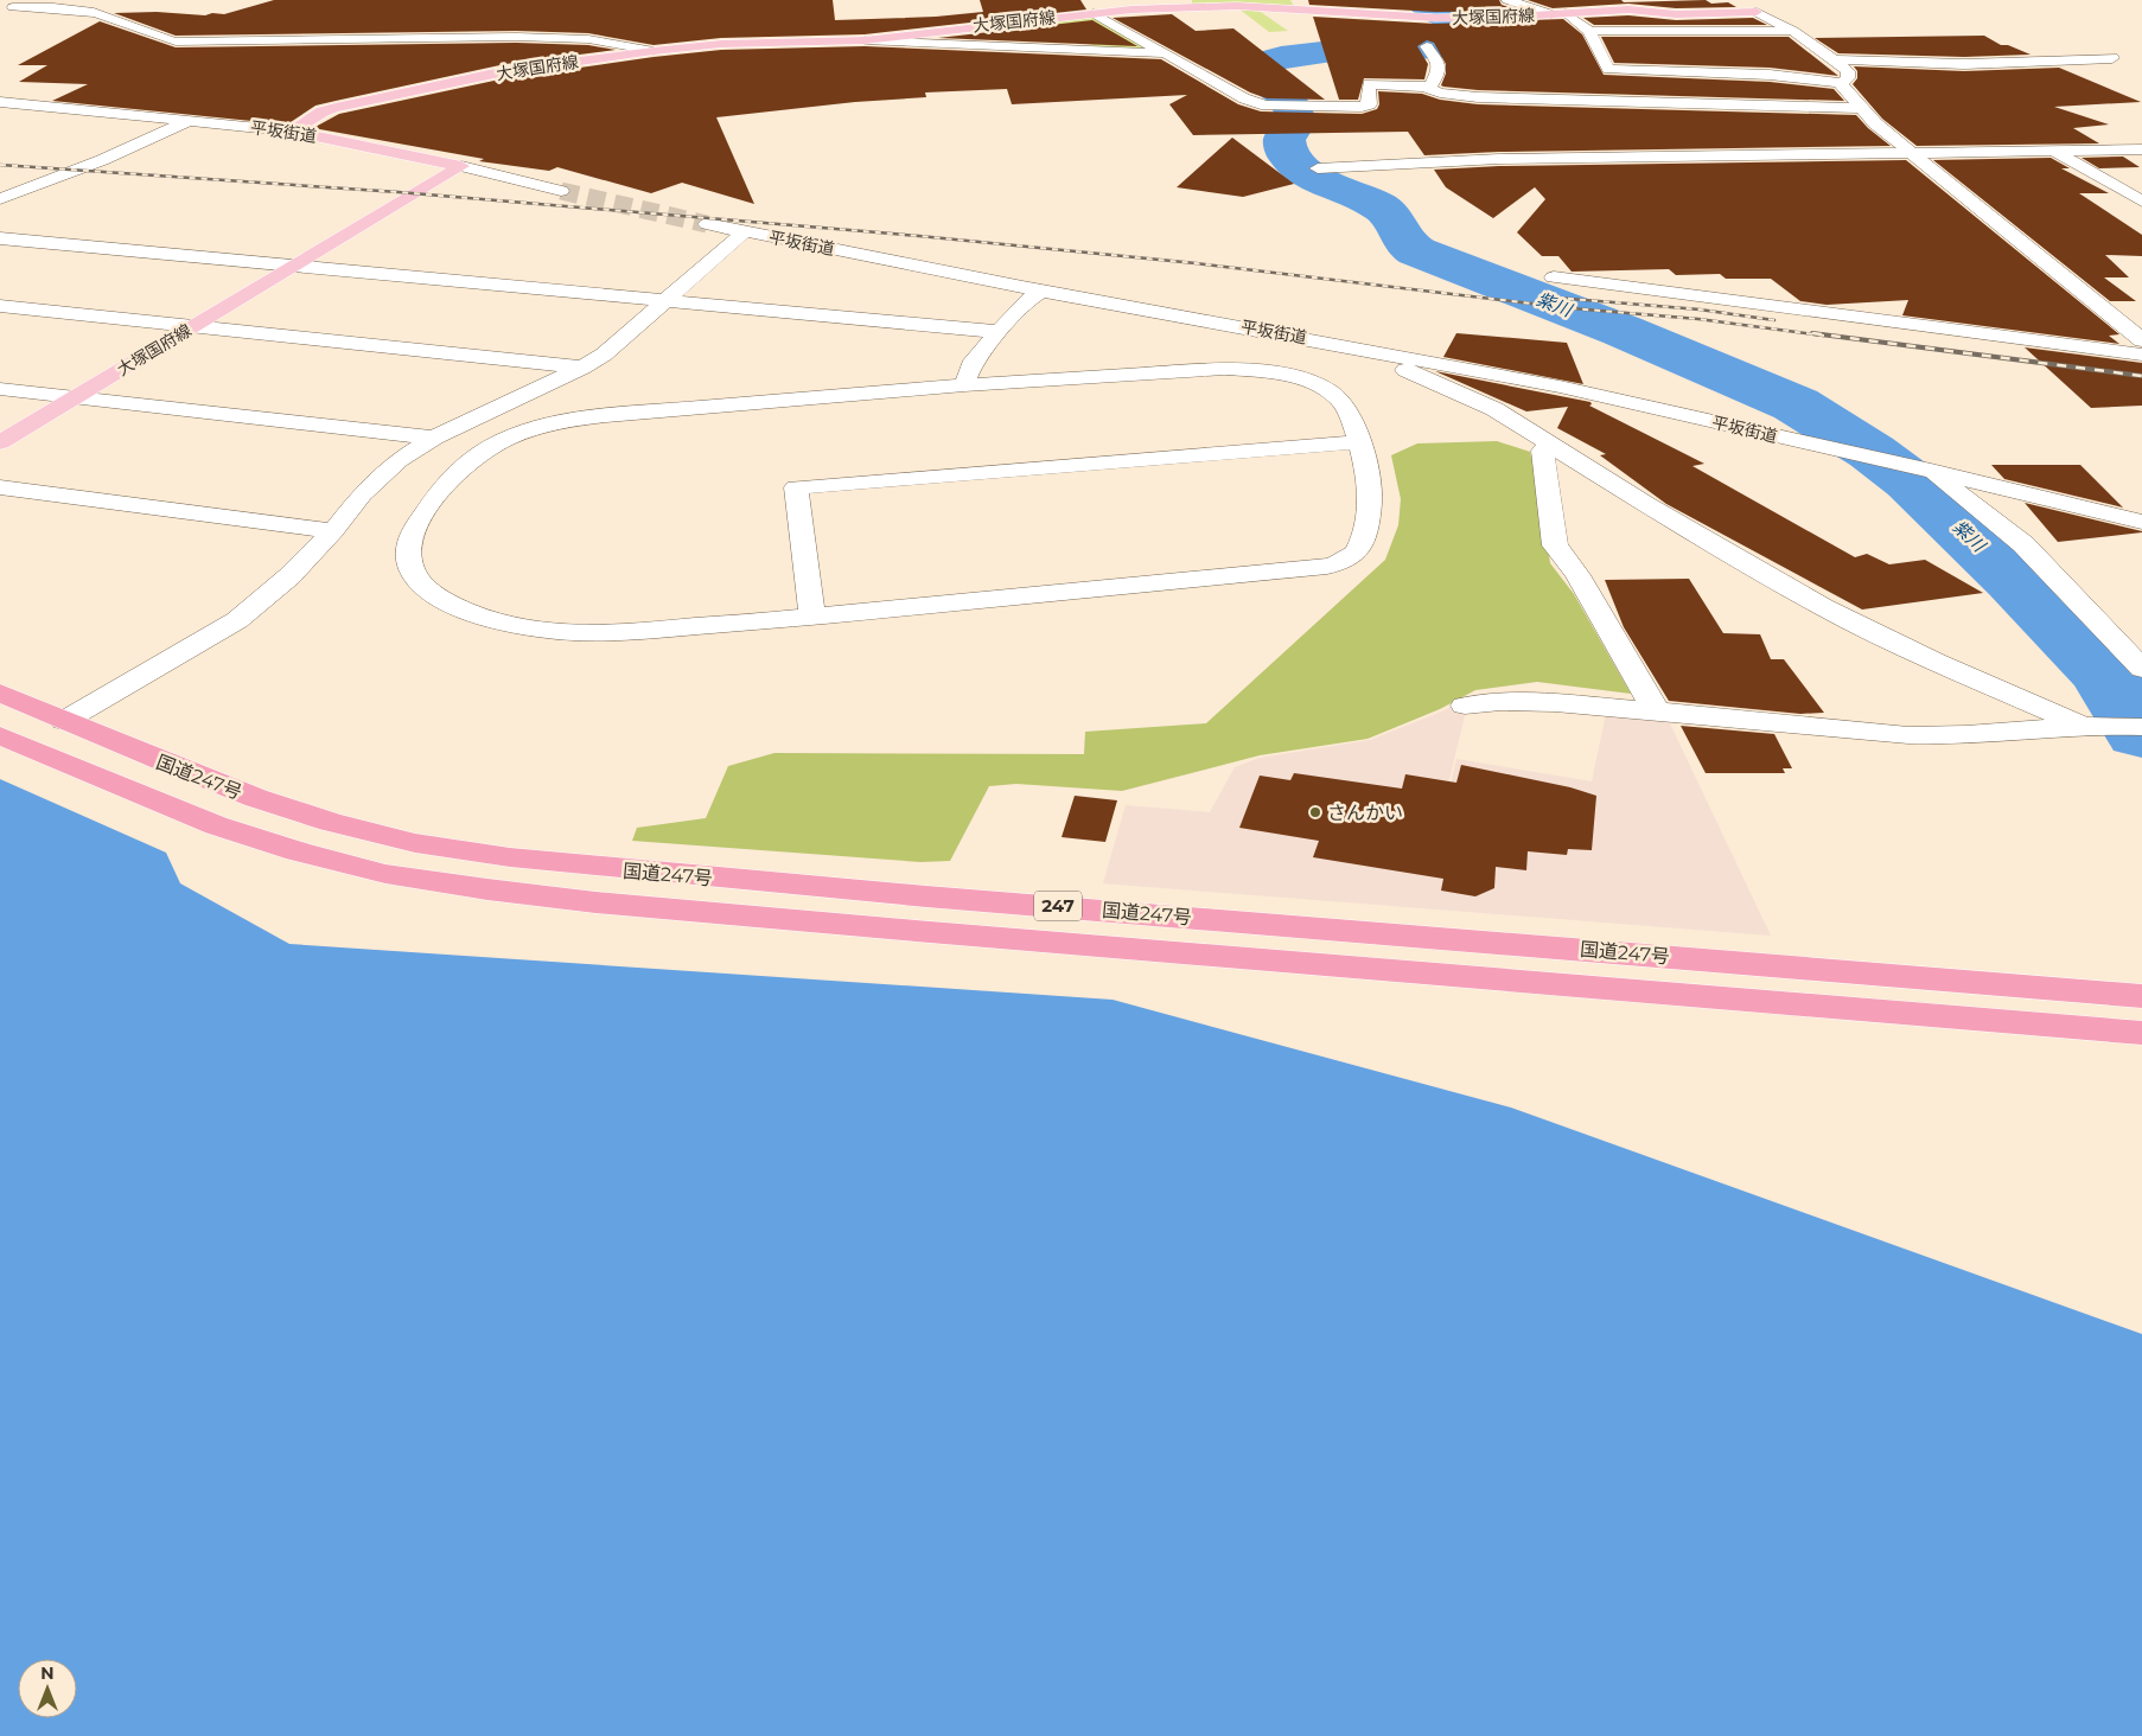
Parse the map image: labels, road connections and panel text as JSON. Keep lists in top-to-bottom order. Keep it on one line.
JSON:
{"streets":{"highway":["国道247号","247"],"main road":["大塚国府線","平坂街道"]},"crossings":[["大塚国府線","平坂街道"]],"water":["紫川"],"places":["さんかい"],"north":"top"}
